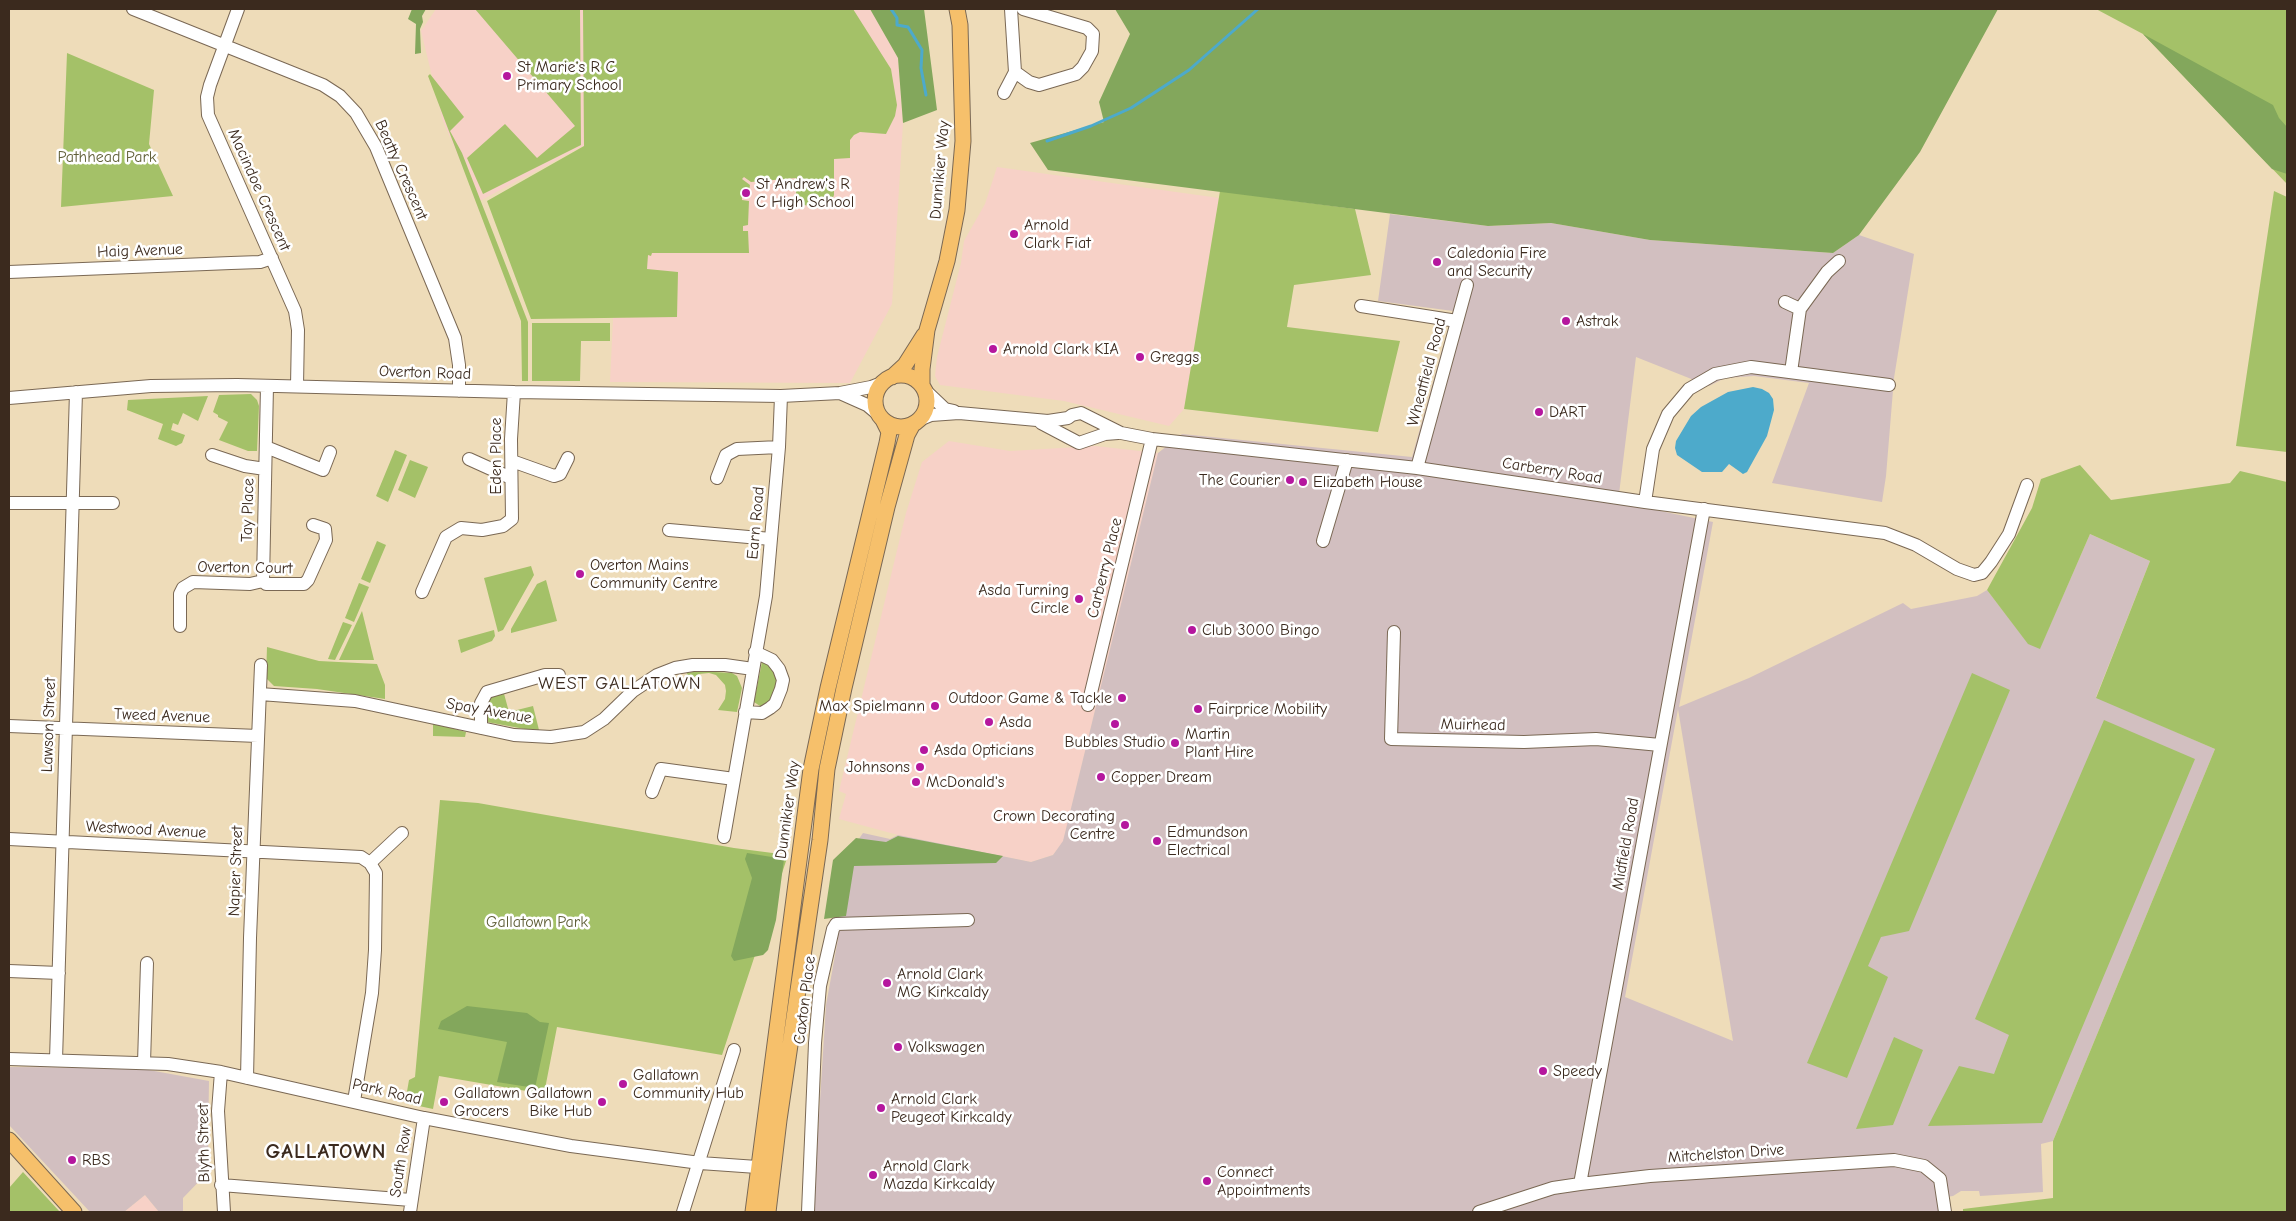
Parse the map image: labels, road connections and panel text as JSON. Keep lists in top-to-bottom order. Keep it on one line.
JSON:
{"streets":{"main road":["Dunnikier Way"],"street":["Beatty Crescent","Macindoe Crescent","Haig Avenue","Wheatfield Road","Overton Road","Eden Place","Carberry Road","Tay Place","Earn Road","Overton Court","Carberry Place","Spay Avenue","Tweed Avenue","Lawson Street","Muirhead","Westwood Avenue","Midfield Road","Napier Street","Caxton Place","Park Road","Blyth Street","Mitchelston Drive","South Row"]},"crossings":[["Beatty Crescent","Macindoe Crescent"],["Beatty Crescent","Overton Road"],["Dunnikier Way","Overton Road"],["Dunnikier Way","Carberry Road"],["Dunnikier Way","Park Road"],["Macindoe Crescent","Haig Avenue"],["Macindoe Crescent","Overton Road"],["Wheatfield Road","Carberry Road"],["Overton Road","Eden Place"],["Overton Road","Carberry Road"],["Overton Road","Tay Place"],["Overton Road","Earn Road"],["Overton Road","Lawson Street"],["Carberry Road","Carberry Place"],["Carberry Road","Midfield Road"],["Tay Place","Overton Court"],["Earn Road","Spay Avenue"],["Spay Avenue","Napier Street"],["Tweed Avenue","Lawson Street"],["Tweed Avenue","Napier Street"],["Lawson Street","Westwood Avenue"],["Lawson Street","Park Road"],["Muirhead","Midfield Road"],["Westwood Avenue","Napier Street"],["Midfield Road","Mitchelston Drive"],["Napier Street","Park Road"],["Park Road","Blyth Street"],["Park Road","South Row"]],"districts":["WEST GALLATOWN","GALLATOWN"],"parks":["Pathhead Park","Gallatown Park"],"places":["St Marie's R C Primary School","St Andrew's R C High School","Arnold Clark Fiat","Caledonia Fire and Security","Astrak","Arnold Clark KIA","Greggs","DART","The Courier","Elizabeth House","Overton Mains Community Centre","Asda Turning Circle","Club 3000 Bingo","Outdoor Game & Tackle","Max Spielmann","Fairprice Mobility","Asda","Bubbles Studio","Martin Plant Hire","Asda Opticians","Johnsons","Copper Dream","McDonald's","Crown Decorating Centre","Edmundson Electrical","Arnold Clark MG Kirkcaldy","Volkswagen","Speedy","Gallatown Community Hub","Gallatown Grocers","Gallatown Bike Hub","Arnold Clark Peugeot Kirkcaldy","RBS","Arnold Clark Mazda Kirkcaldy","Connect Appointments"]}
